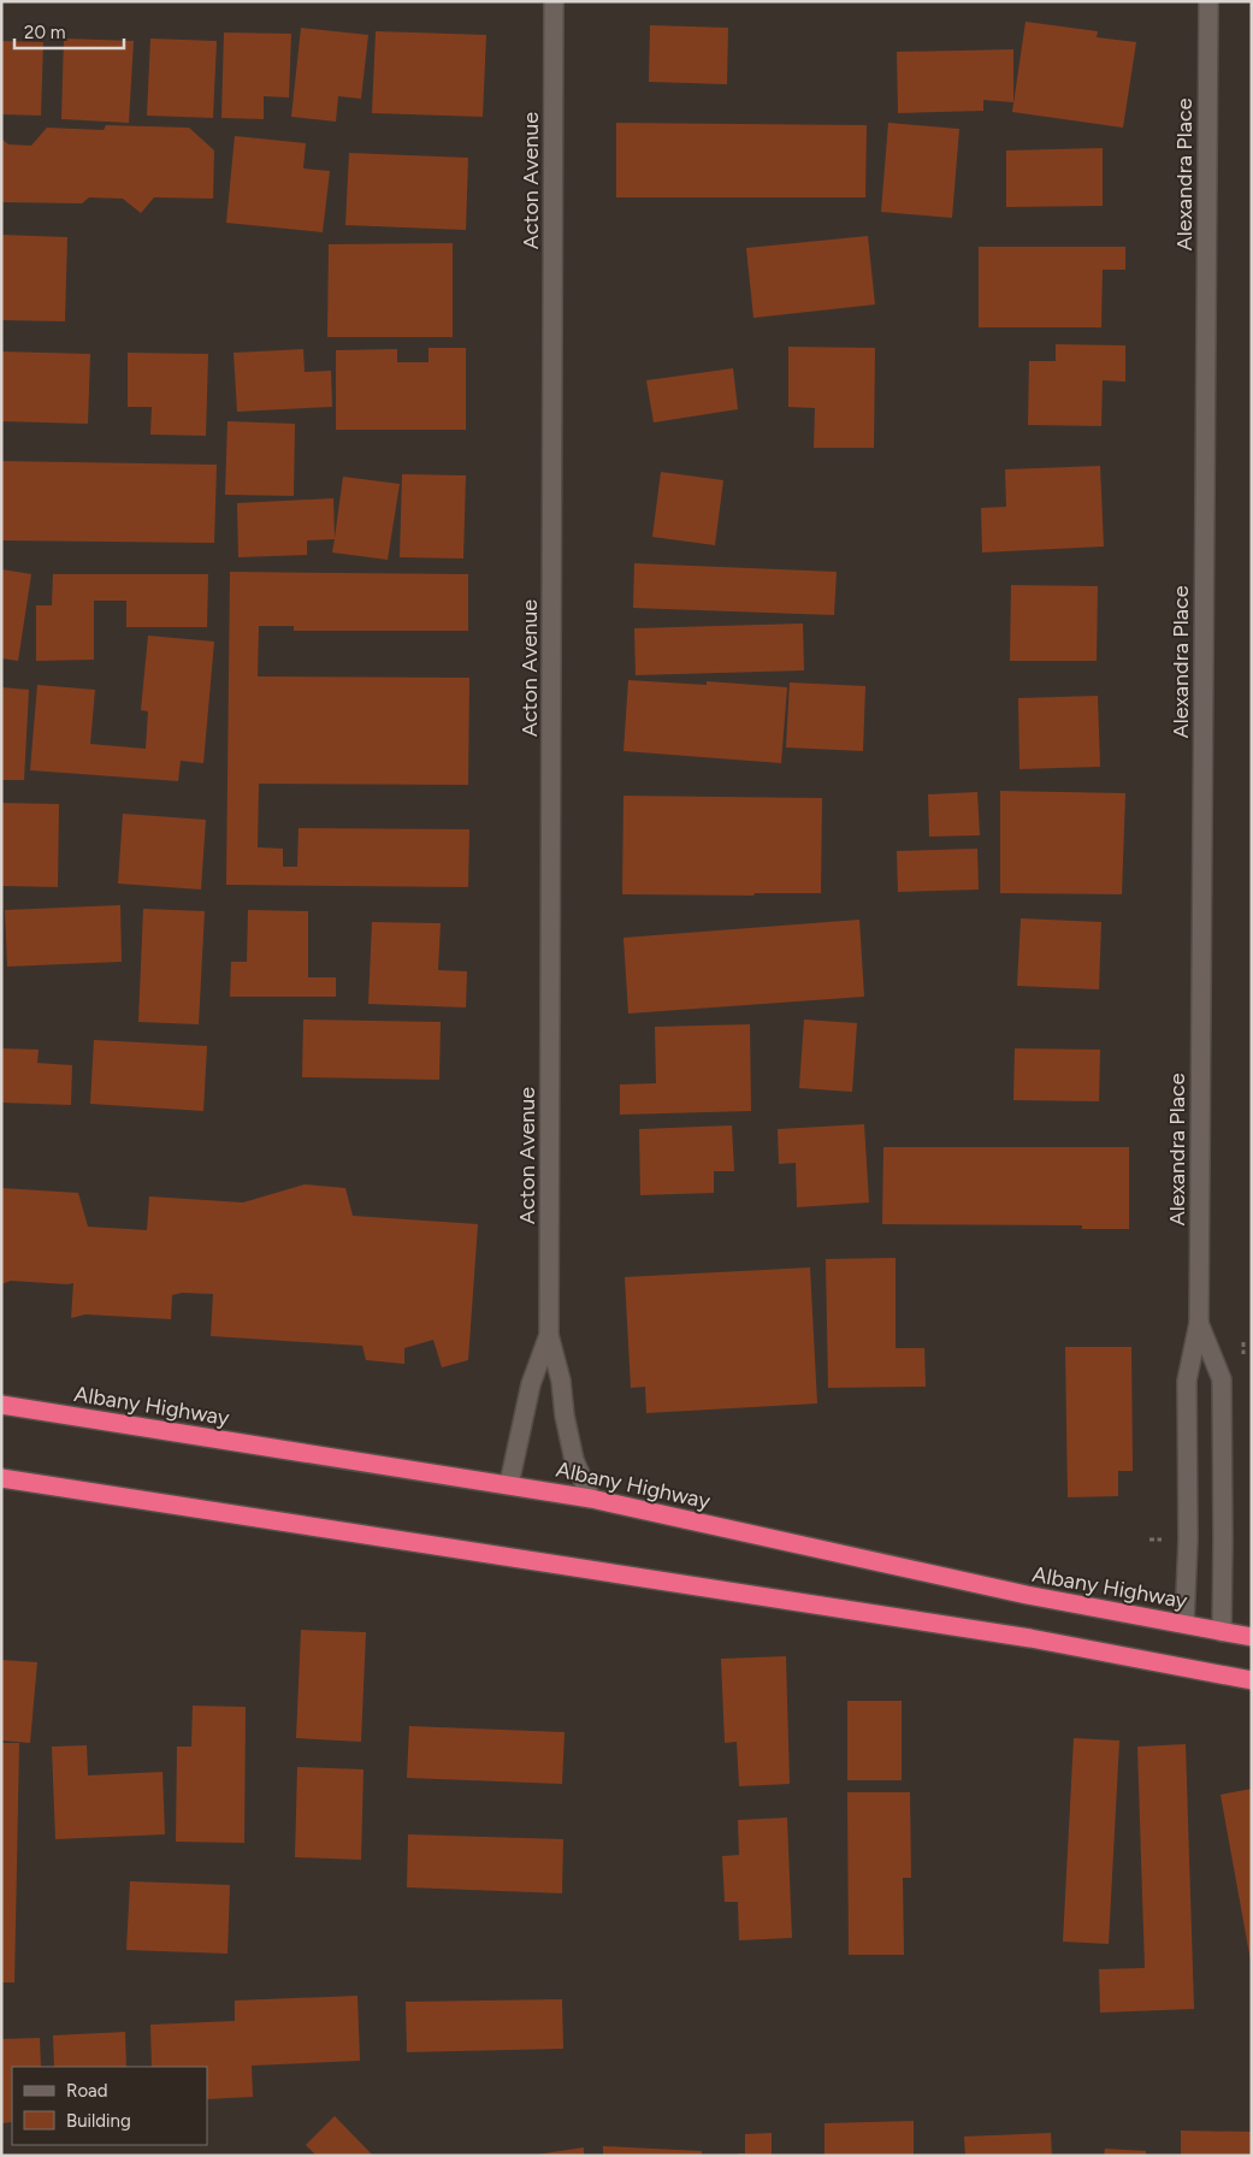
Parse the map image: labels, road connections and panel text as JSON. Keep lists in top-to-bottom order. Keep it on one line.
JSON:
{"streets":{"highway":["Albany Highway"],"street":["Alexandra Place","Acton Avenue"]},"crossings":[["Alexandra Place","Albany Highway"],["Acton Avenue","Albany Highway"]],"legend":["Road","Building"],"scale_bar":"20 m"}
